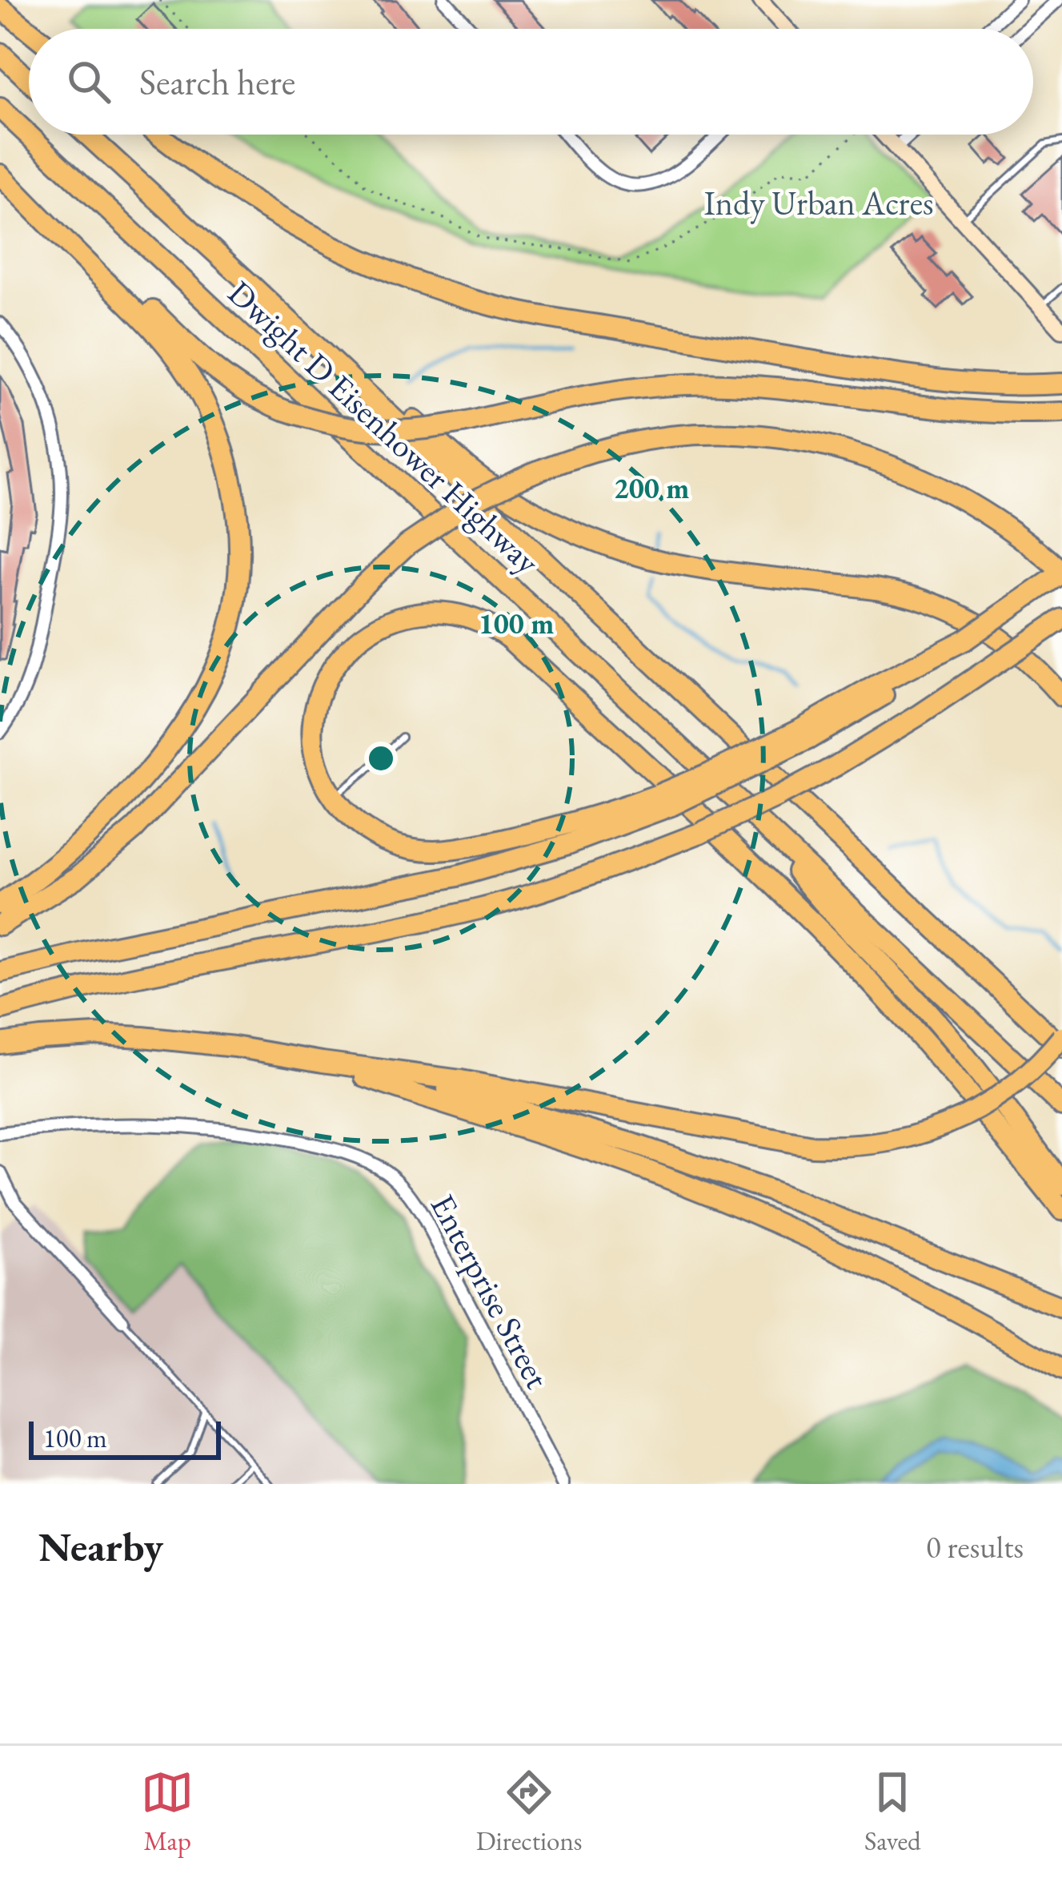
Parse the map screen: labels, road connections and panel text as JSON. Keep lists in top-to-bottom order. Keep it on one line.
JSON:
{"streets":{"highway":["Dwight D Eisenhower Highway"],"street":["Enterprise Street"]},"parks":["Indy Urban Acres"],"scale_bar":"100 m","page":{"search":"Search here","scale":"100 m","heading":["Nearby","0 results"],"nav":["Map","Directions","Saved"]},"rings":["200 m","100 m"]}
